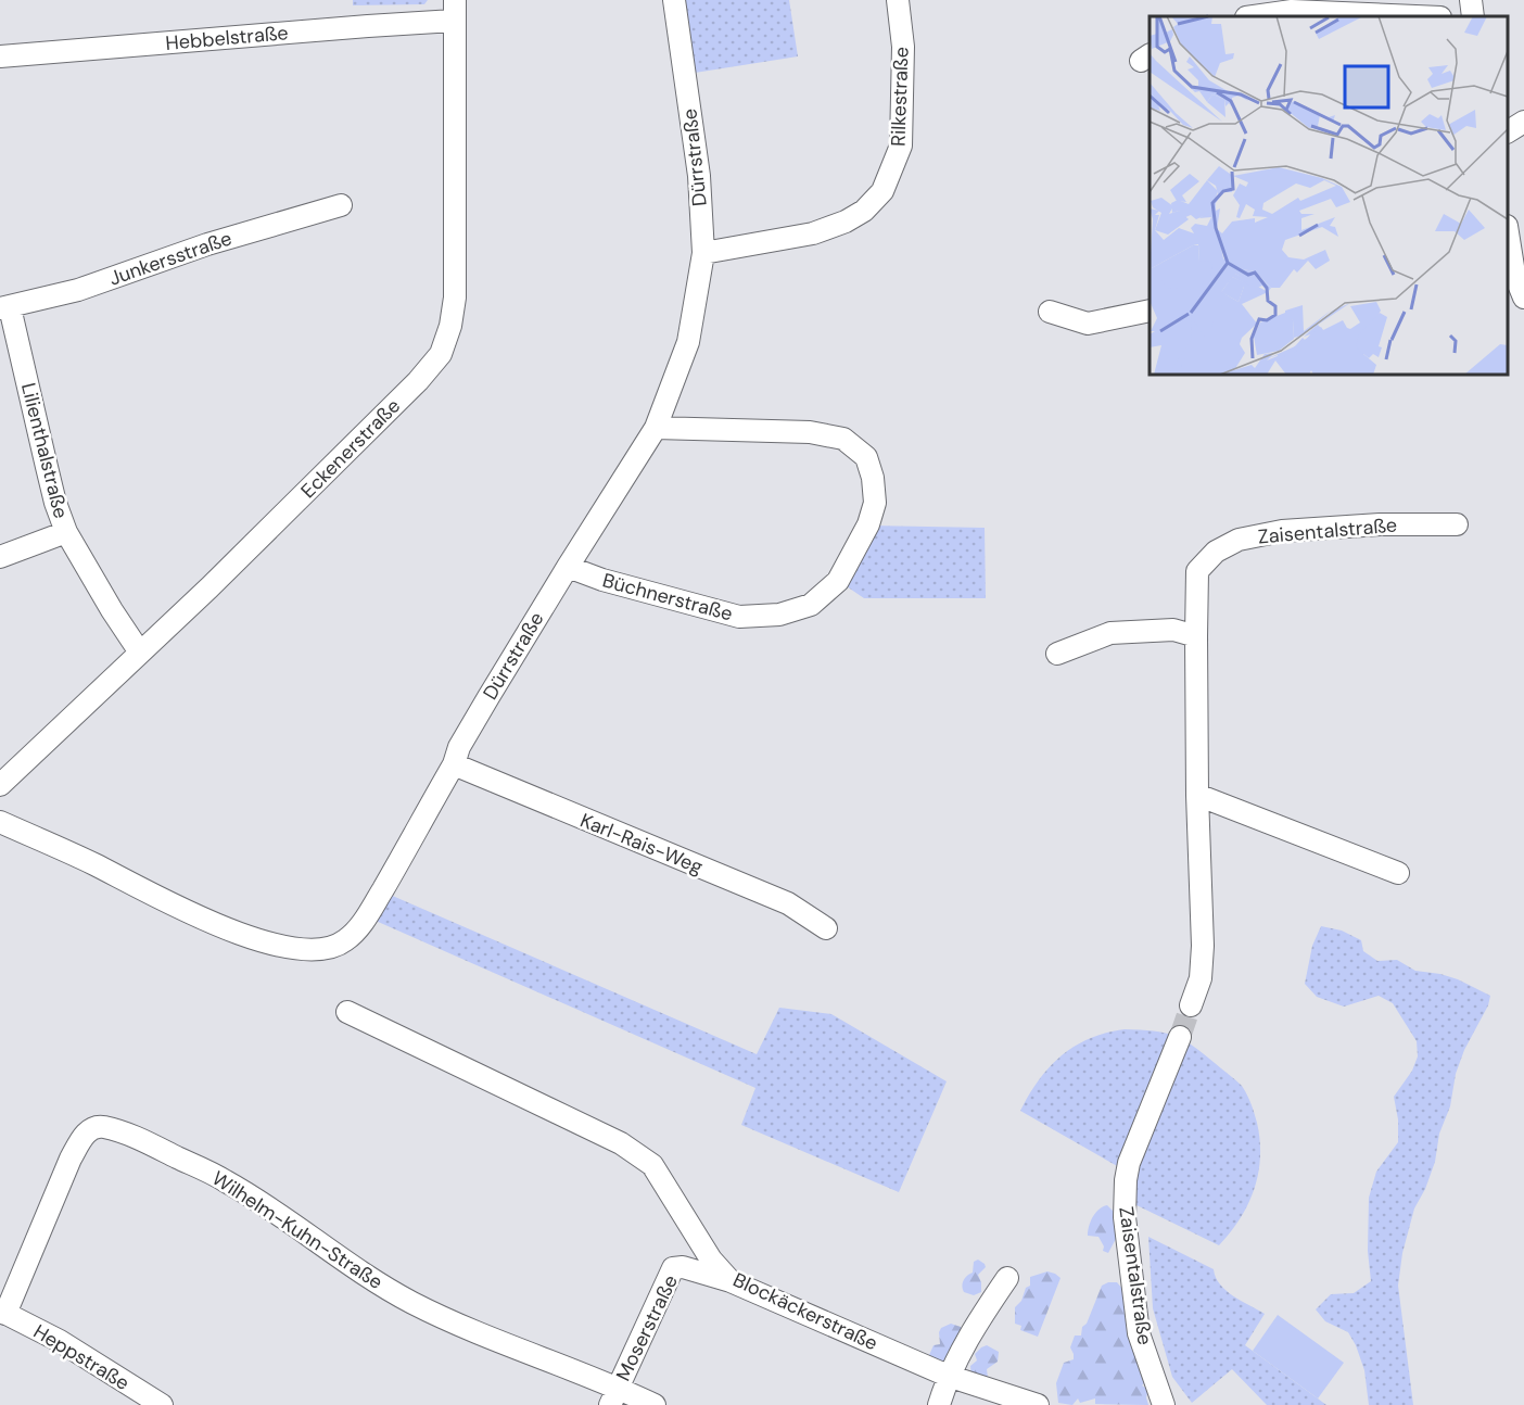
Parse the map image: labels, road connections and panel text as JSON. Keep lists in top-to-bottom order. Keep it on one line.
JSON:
{"streets":{"street":["Hebbelstraße","Rilkestraße","Dürrstraße","Junkersstraße","Eckenerstraße","Lilienthalstraße","Zaisentalstraße","Büchnerstraße","Karl-Rais-Weg","Wilhelm-Kuhn-Straße","Blockäckerstraße","Moserstraße","Heppstraße"]},"crossings":[["Hebbelstraße","Eckenerstraße"],["Rilkestraße","Dürrstraße"],["Dürrstraße","Büchnerstraße"],["Dürrstraße","Karl-Rais-Weg"],["Junkersstraße","Lilienthalstraße"],["Eckenerstraße","Lilienthalstraße"],["Wilhelm-Kuhn-Straße","Moserstraße"],["Wilhelm-Kuhn-Straße","Heppstraße"],["Blockäckerstraße","Moserstraße"]]}
